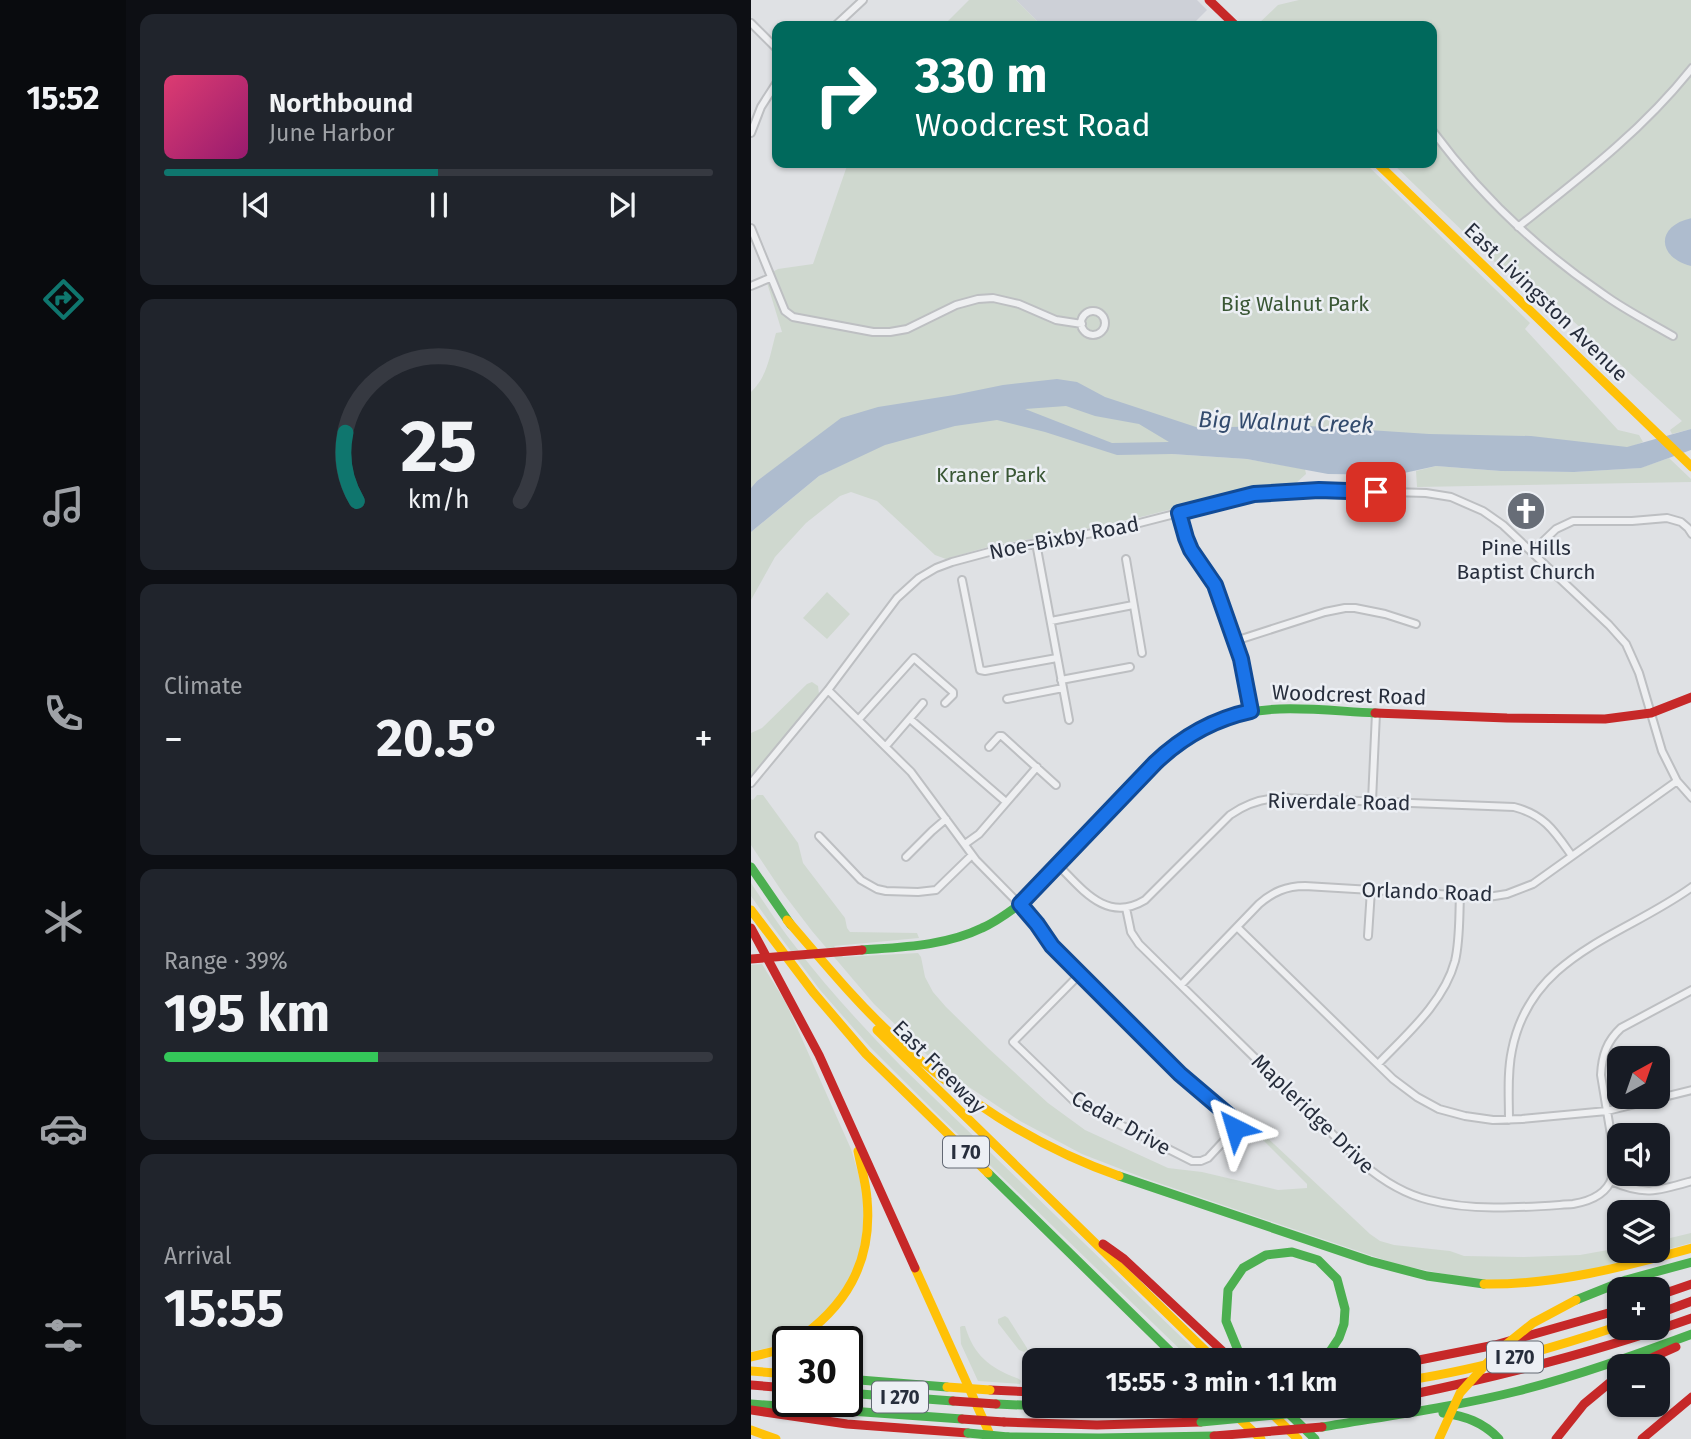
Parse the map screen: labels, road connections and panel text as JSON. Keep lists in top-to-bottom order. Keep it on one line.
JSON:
{"streets":{"main road":["East Livingston Avenue","Woodcrest Road","East Freeway","I 70","I 270"],"street":["Noe-Bixby Road","Riverdale Road","Orlando Road","Mapleridge Drive","Cedar Drive"]},"crossings":[["Noe-Bixby Road","Woodcrest Road"],["Noe-Bixby Road","Orlando Road"],["Noe-Bixby Road","Cedar Drive"],["Woodcrest Road","Cedar Drive"],["Riverdale Road","Orlando Road"],["Riverdale Road","Mapleridge Drive"],["Orlando Road","Mapleridge Drive"]],"water":["Big Walnut Creek"],"parks":["Big Walnut Park","Kraner Park"],"places":{"church":["Pine Hills Baptist Church"]},"north":"top right","page":{"tabs":"15:52","turn":["330 m","Woodcrest Road"],"song":["Northbound","June Harbor"],"tile":["Climate",["Range · 39%","195 km"],["Arrival","15:55"]],"heat":["−","20.5°","+"],"map_buttons":["+","−"],"limit":"30","trip":"15:55 · 3 min · 1.1 km","gauge":["25","km/h"]}}
